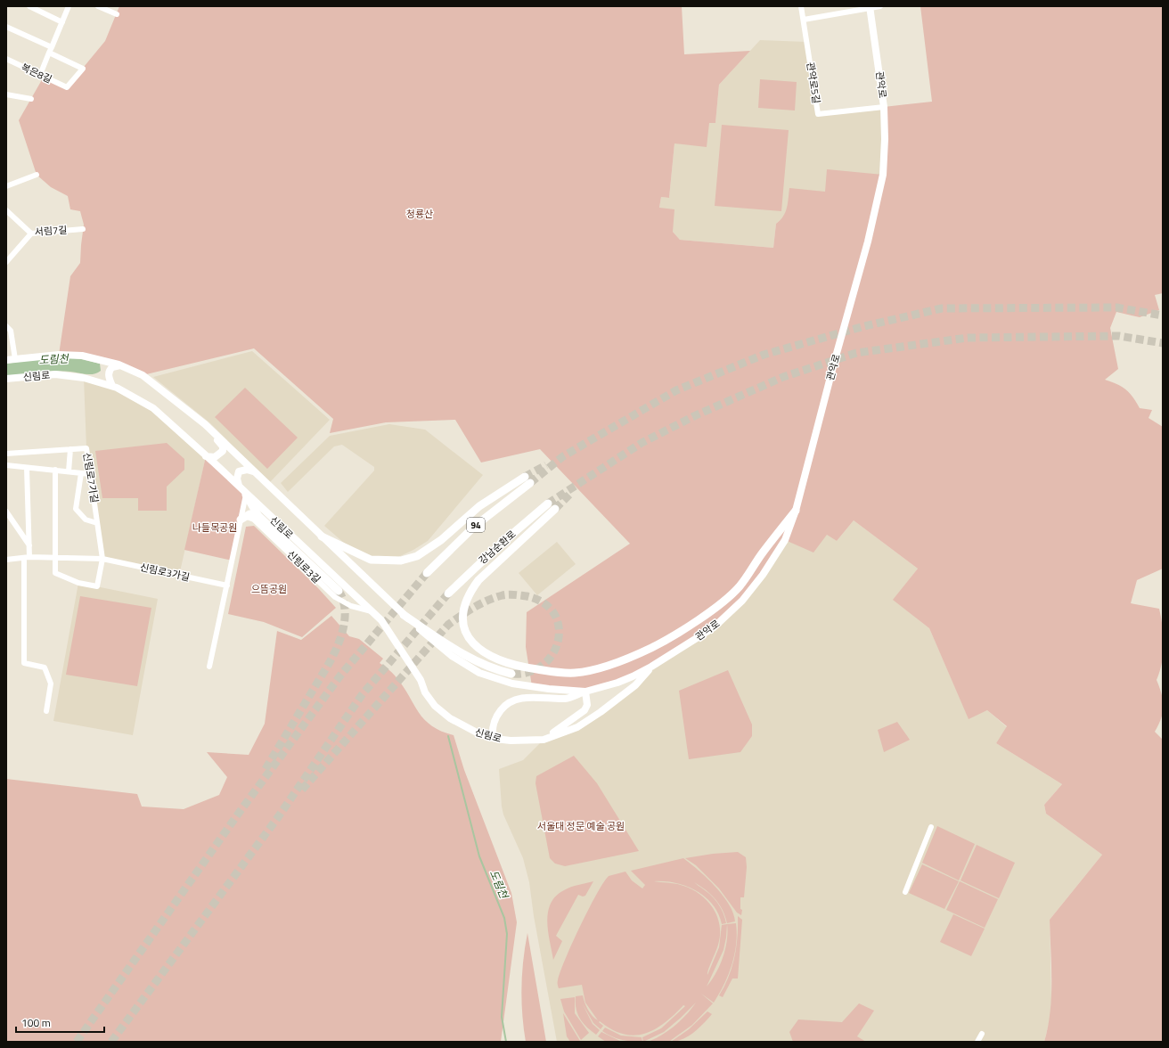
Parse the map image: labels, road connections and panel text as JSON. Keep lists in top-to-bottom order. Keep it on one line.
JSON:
{"streets":{"highway":["94","강남순환로"],"main road":["관악로","신림로"],"street":["복은8길","관악로5길","서림7길","신림로7가길","신림로3길","신림로3가길"]},"crossings":[["관악로5길","관악로"],["관악로","신림로"],["관악로","강남순환로"],["신림로","94"],["신림로","신림로3길"],["신림로7가길","신림로3가길"]],"water":["도림천"],"parks":["청룡산","나들목공원","으뜸공원","서울대 정문 예술 공원"],"scale_bar":"100 m"}
